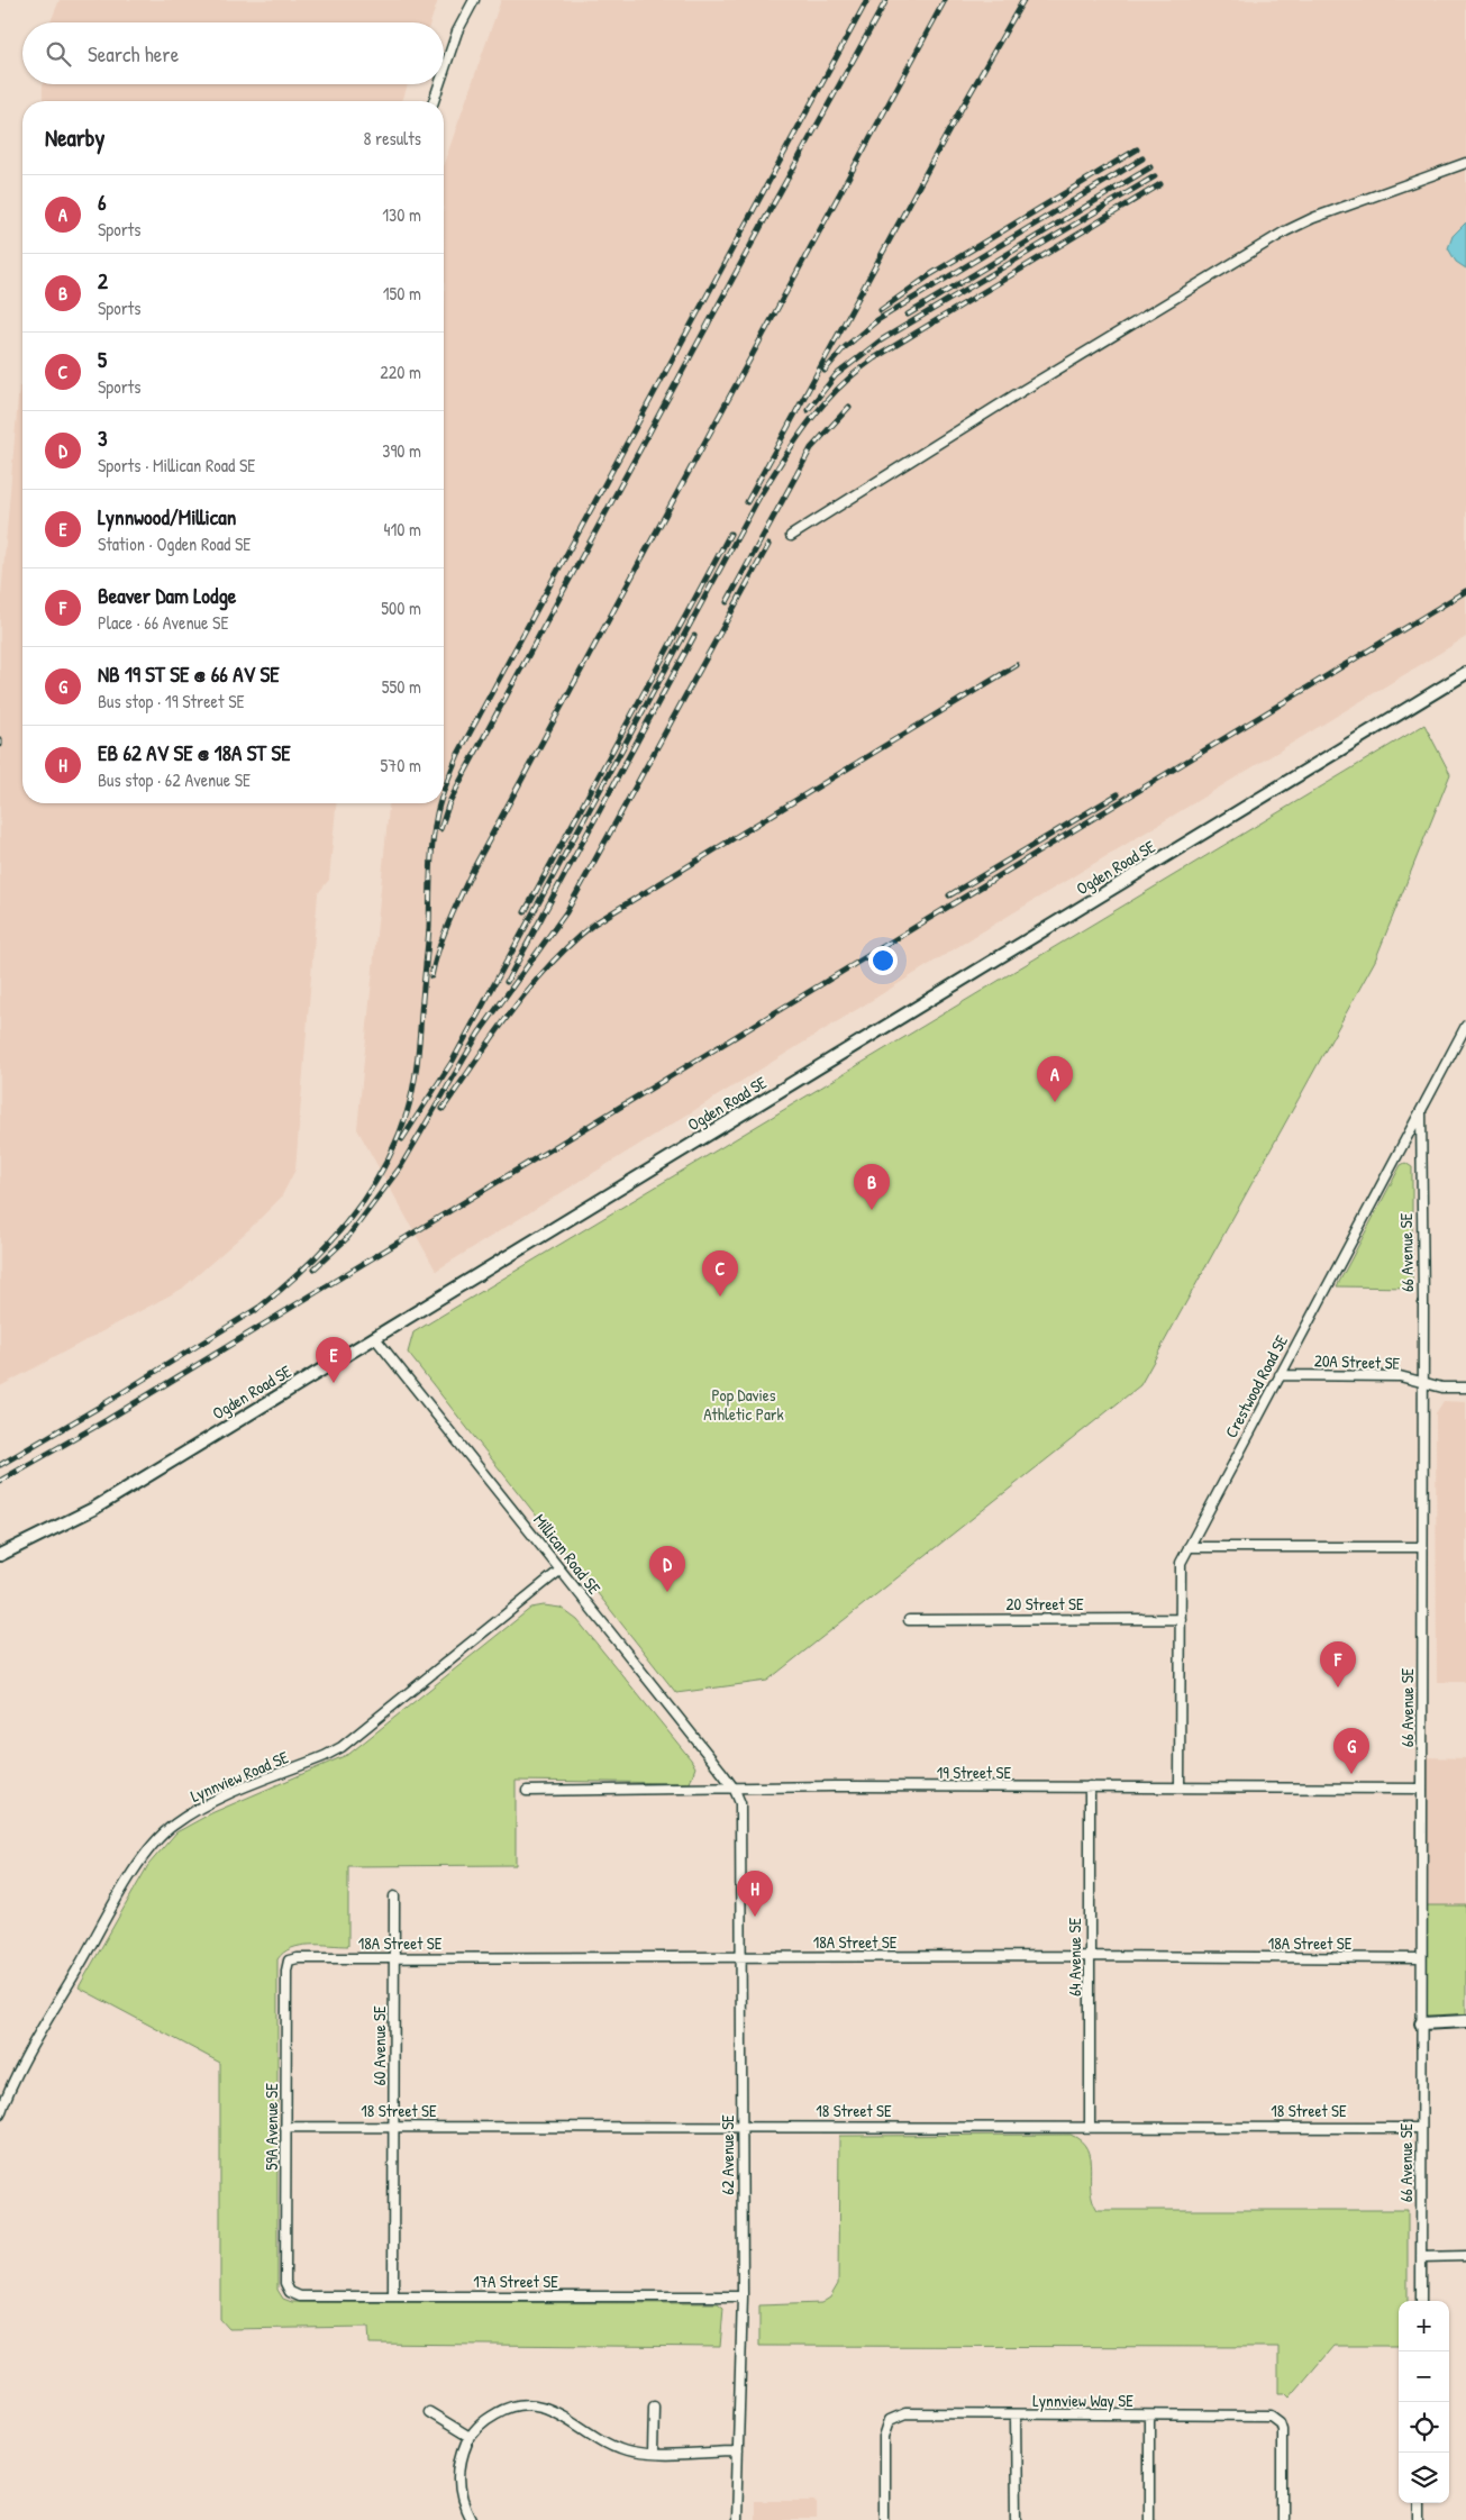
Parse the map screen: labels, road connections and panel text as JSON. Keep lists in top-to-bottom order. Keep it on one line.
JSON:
{"streets":{"street":["Ogden Road SE","66 Avenue SE","20A Street SE","Crestwood Road SE","Millican Road SE","20 Street SE","19 Street SE","Lynnview Road SE","18A Street SE","64 Avenue SE","60 Avenue SE","18 Street SE","59A Avenue SE","62 Avenue SE","17A Street SE","Lynnview Way SE"]},"crossings":[["Ogden Road SE","Millican Road SE"],["66 Avenue SE","20A Street SE"],["66 Avenue SE","Crestwood Road SE"],["66 Avenue SE","19 Street SE"],["66 Avenue SE","18A Street SE"],["66 Avenue SE","18 Street SE"],["20A Street SE","Crestwood Road SE"],["Crestwood Road SE","20 Street SE"],["Crestwood Road SE","19 Street SE"],["Millican Road SE","19 Street SE"],["Millican Road SE","Lynnview Road SE"],["Millican Road SE","62 Avenue SE"],["19 Street SE","64 Avenue SE"],["19 Street SE","62 Avenue SE"],["18A Street SE","64 Avenue SE"],["18A Street SE","60 Avenue SE"],["18A Street SE","59A Avenue SE"],["18A Street SE","62 Avenue SE"],["64 Avenue SE","18 Street SE"],["60 Avenue SE","18 Street SE"],["60 Avenue SE","17A Street SE"],["18 Street SE","59A Avenue SE"],["18 Street SE","62 Avenue SE"],["59A Avenue SE","17A Street SE"],["62 Avenue SE","17A Street SE"]],"parks":["Pop Davies Athletic Park"],"page":{"search":"Search here","heading":["Nearby","8 results"],"list":[{"mark":"A","name":"6","note":"Sports","value":"130 m"},{"mark":"B","name":"2","note":"Sports","value":"150 m"},{"mark":"C","name":"5","note":"Sports","value":"220 m"},{"mark":"D","name":"3","note":"Sports · Millican Road SE","value":"390 m"},{"mark":"E","name":"Lynnwood/Millican","note":"Station · Ogden Road SE","value":"410 m"},{"mark":"F","name":"Beaver Dam Lodge","note":"Place · 66 Avenue SE","value":"500 m"},{"mark":"G","name":"NB 19 ST SE @ 66 AV SE","note":"Bus stop · 19 Street SE","value":"550 m"},{"mark":"H","name":"EB 62 AV SE @ 18A ST SE","note":"Bus stop · 62 Avenue SE","value":"570 m"}],"pins":["A","B","C","E","D","F","G","H"],"map_buttons":["+","−"]}}
